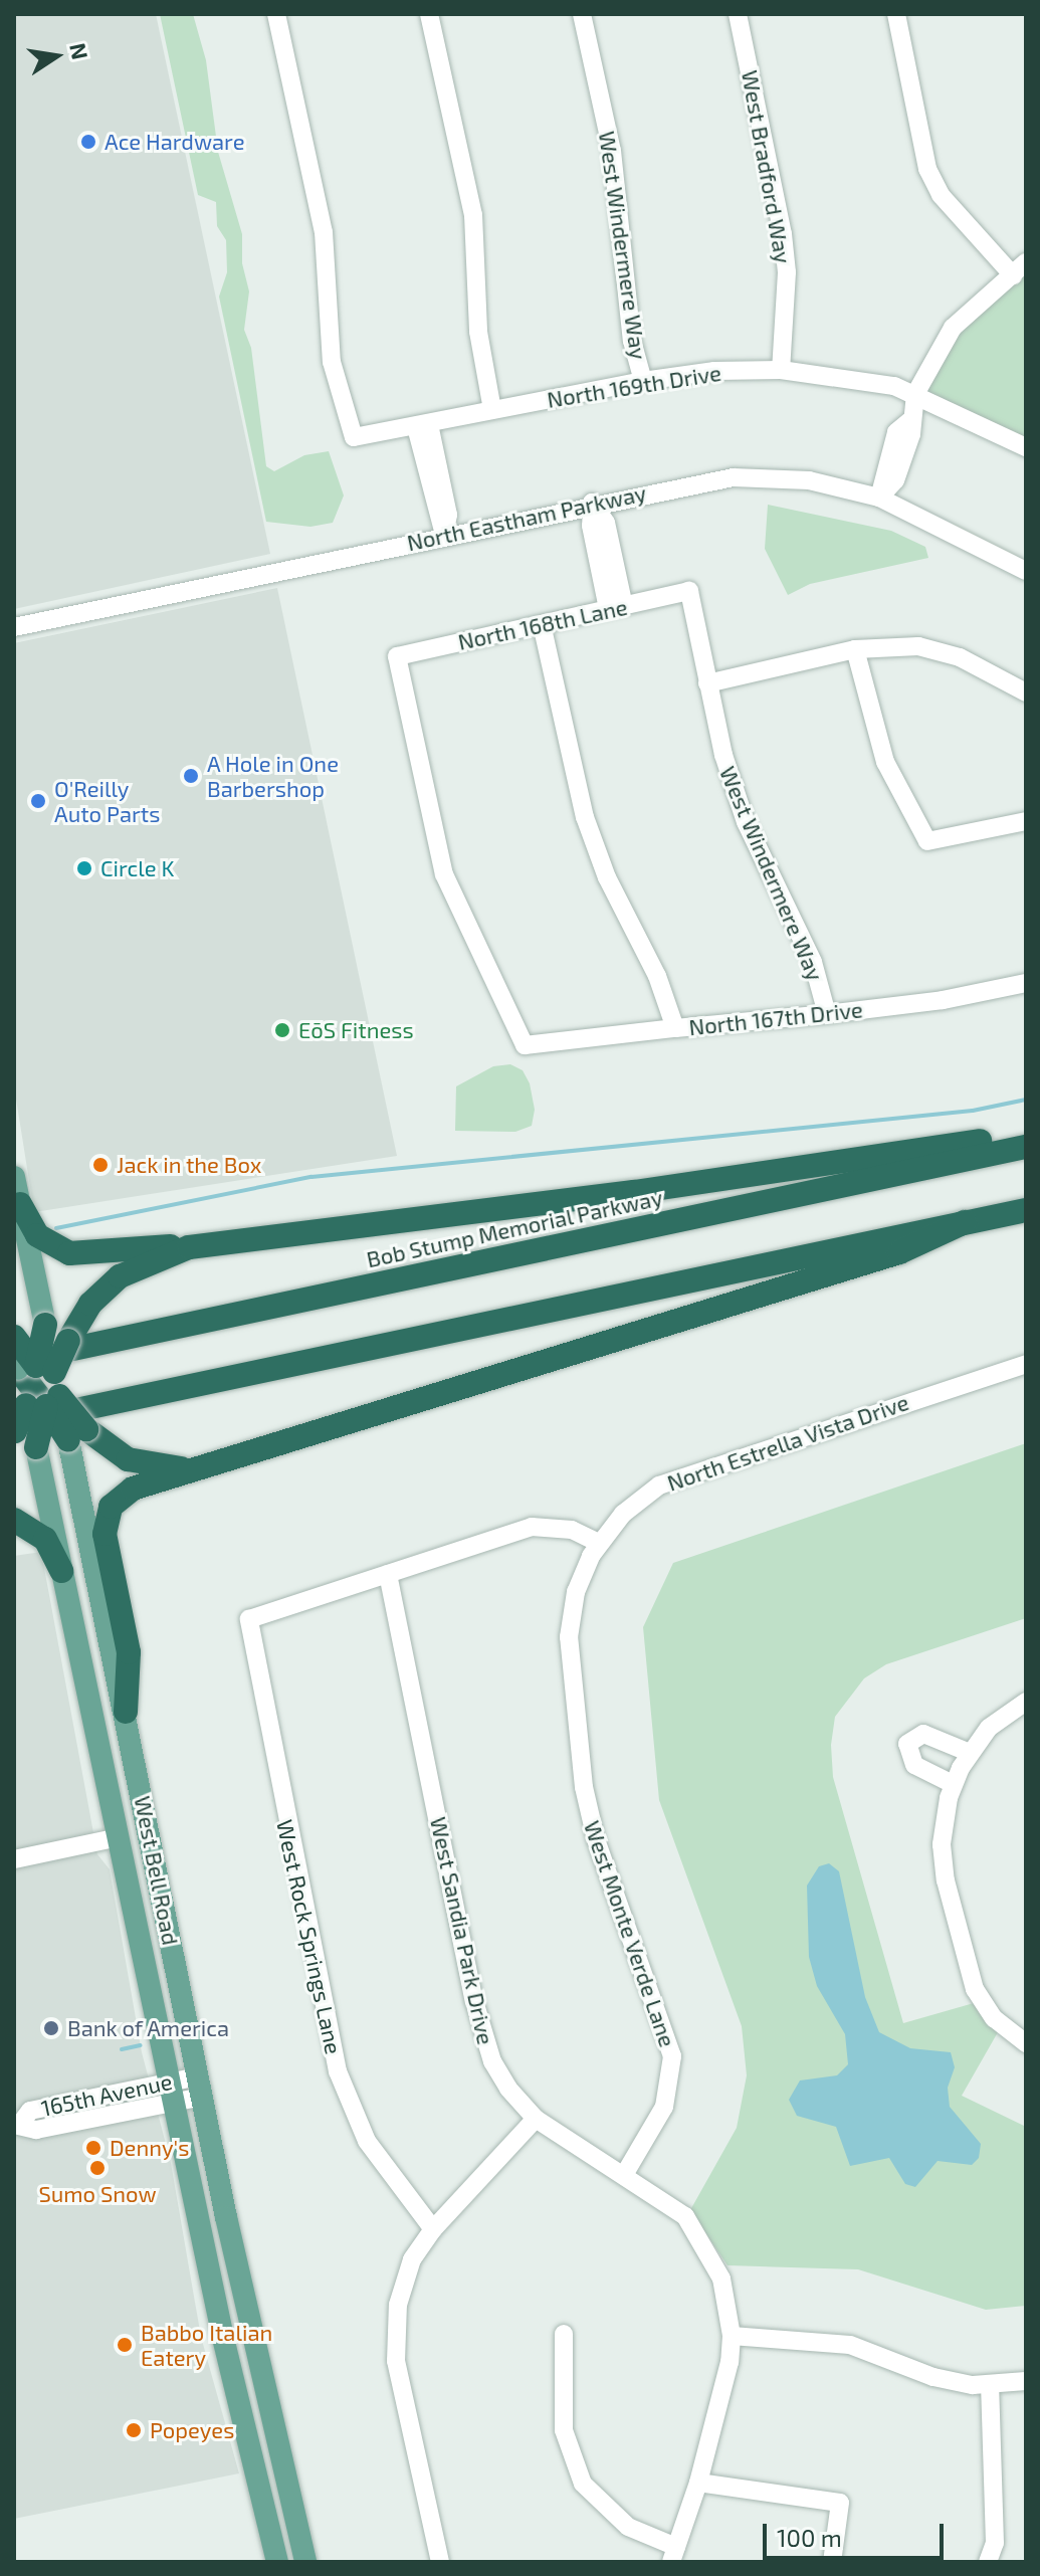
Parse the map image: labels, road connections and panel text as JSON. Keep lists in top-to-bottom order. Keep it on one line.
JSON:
{"streets":{"highway":["Bob Stump Memorial Parkway"],"main road":["West Bell Road"],"street":["West Bradford Way","West Windermere Way","North 169th Drive","North Eastham Parkway","North 168th Lane","North 167th Drive","North Estrella Vista Drive","West Sandia Park Drive","West Monte Verde Lane","West Rock Springs Lane","165th Avenue"]},"crossings":[["West Bradford Way","North 169th Drive"],["West Windermere Way","North 169th Drive"],["West Windermere Way","North 168th Lane"],["West Windermere Way","North 167th Drive"],["North 168th Lane","North 167th Drive"],["North Estrella Vista Drive","West Monte Verde Lane"],["West Bell Road","165th Avenue"],["West Sandia Park Drive","West Monte Verde Lane"],["West Sandia Park Drive","West Rock Springs Lane"]],"places":["Ace Hardware","A Hole in One Barbershop","O'Reilly Auto Parts","Circle K","EōS Fitness","Jack in the Box","Bank of America","Denny's","Sumo Snow","Babbo Italian Eatery","Popeyes"],"scale_bar":"100 m","north":"right"}
